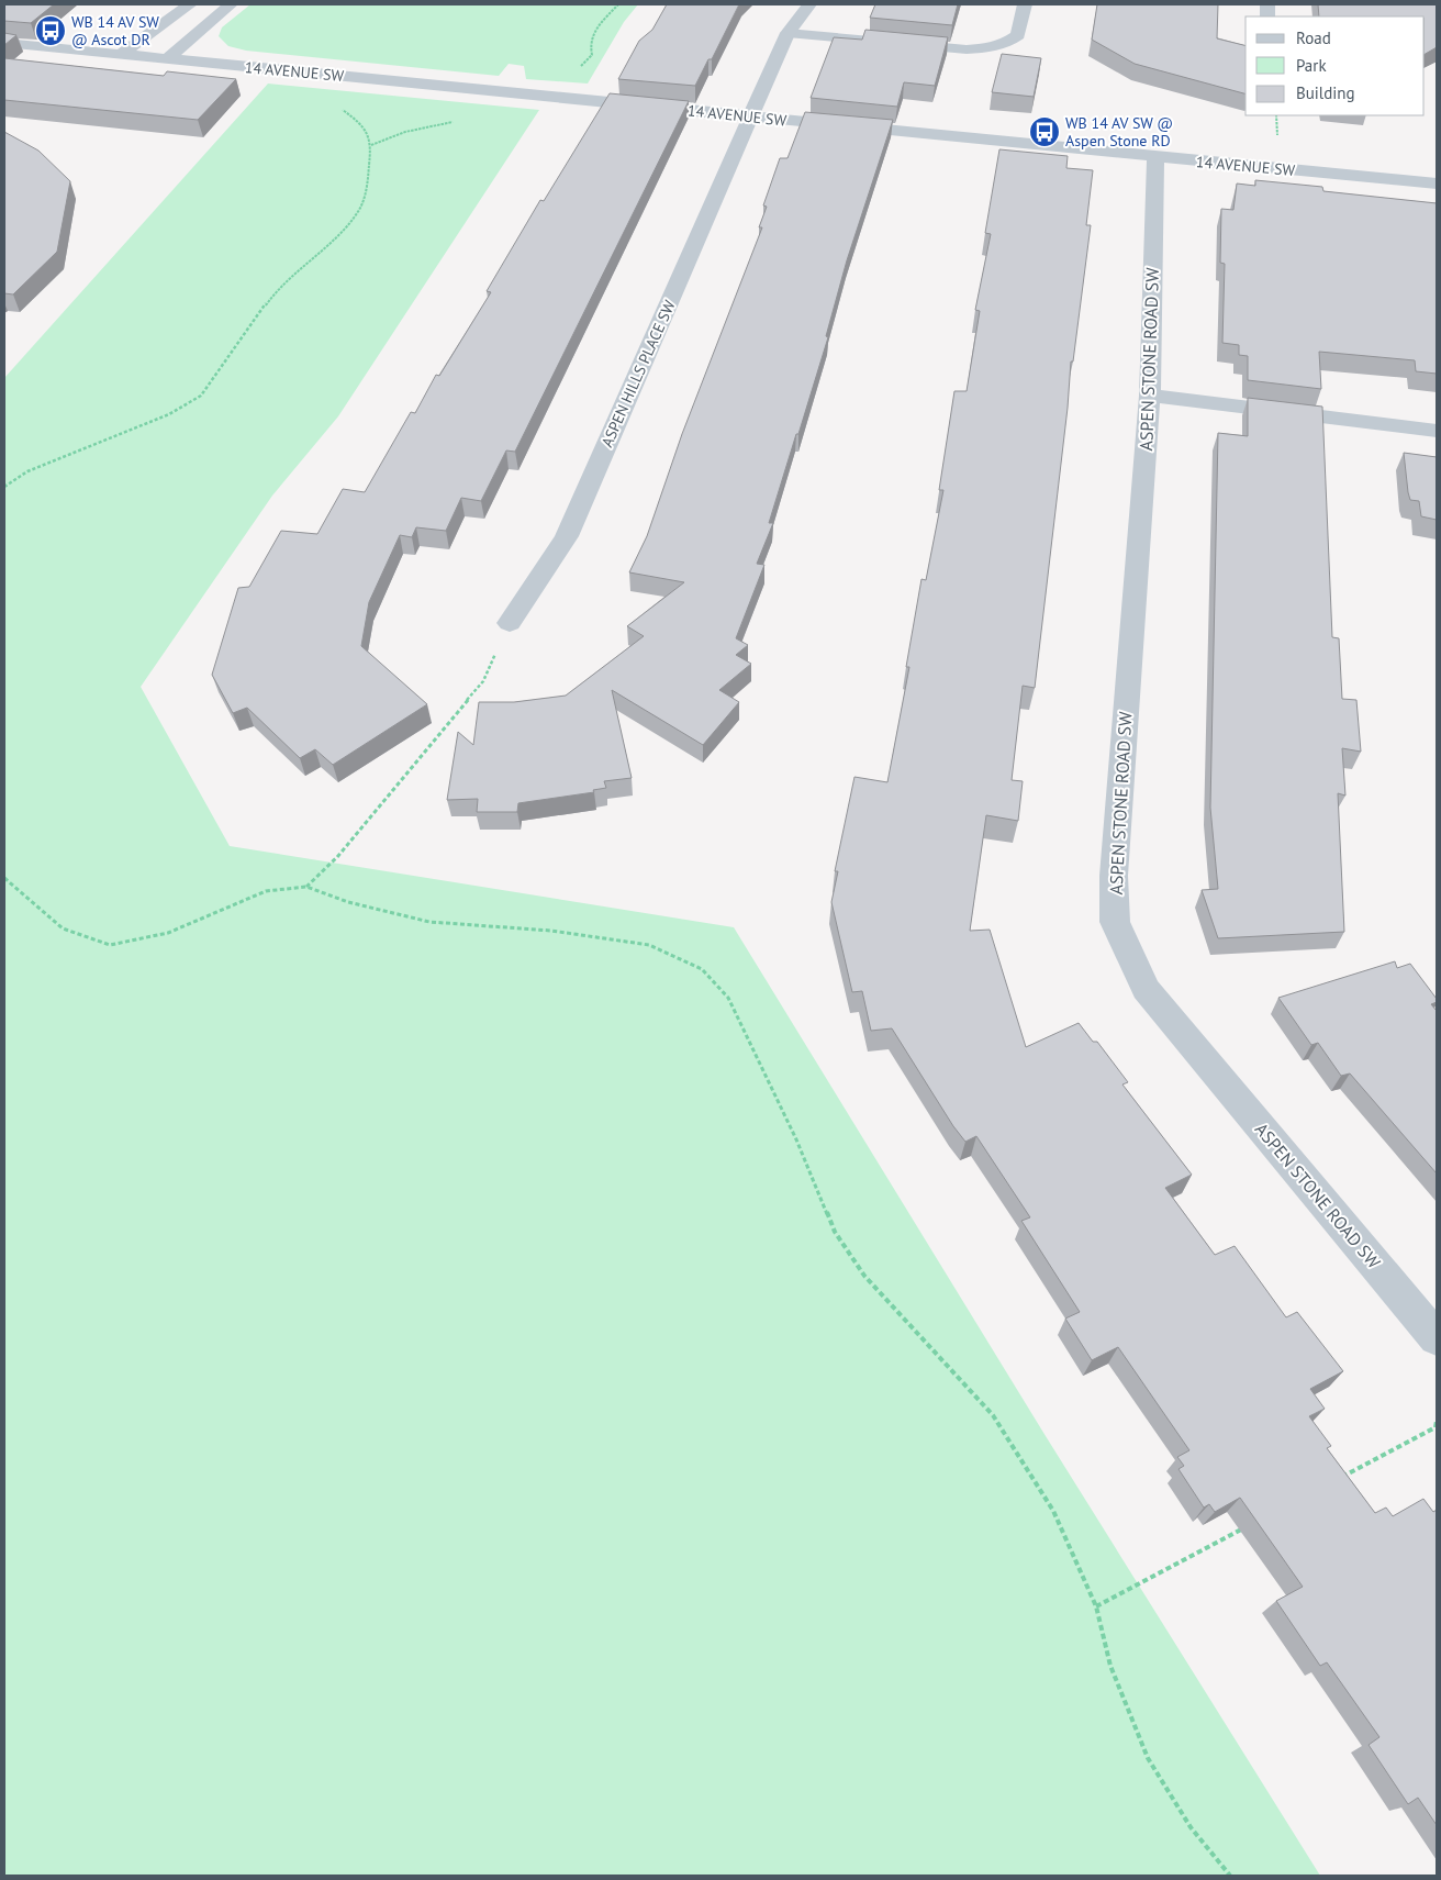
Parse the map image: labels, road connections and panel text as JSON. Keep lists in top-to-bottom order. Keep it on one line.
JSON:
{"streets":{"street":["14 AVENUE SW","ASPEN STONE ROAD SW","ASPEN HILLS PLACE SW"]},"crossings":[["14 AVENUE SW","ASPEN STONE ROAD SW"],["14 AVENUE SW","ASPEN HILLS PLACE SW"]],"places":{"bus stop":["WB 14 AV SW @ Ascot DR","WB 14 AV SW @ Aspen Stone RD"]},"legend":["Road","Park","Building"]}
